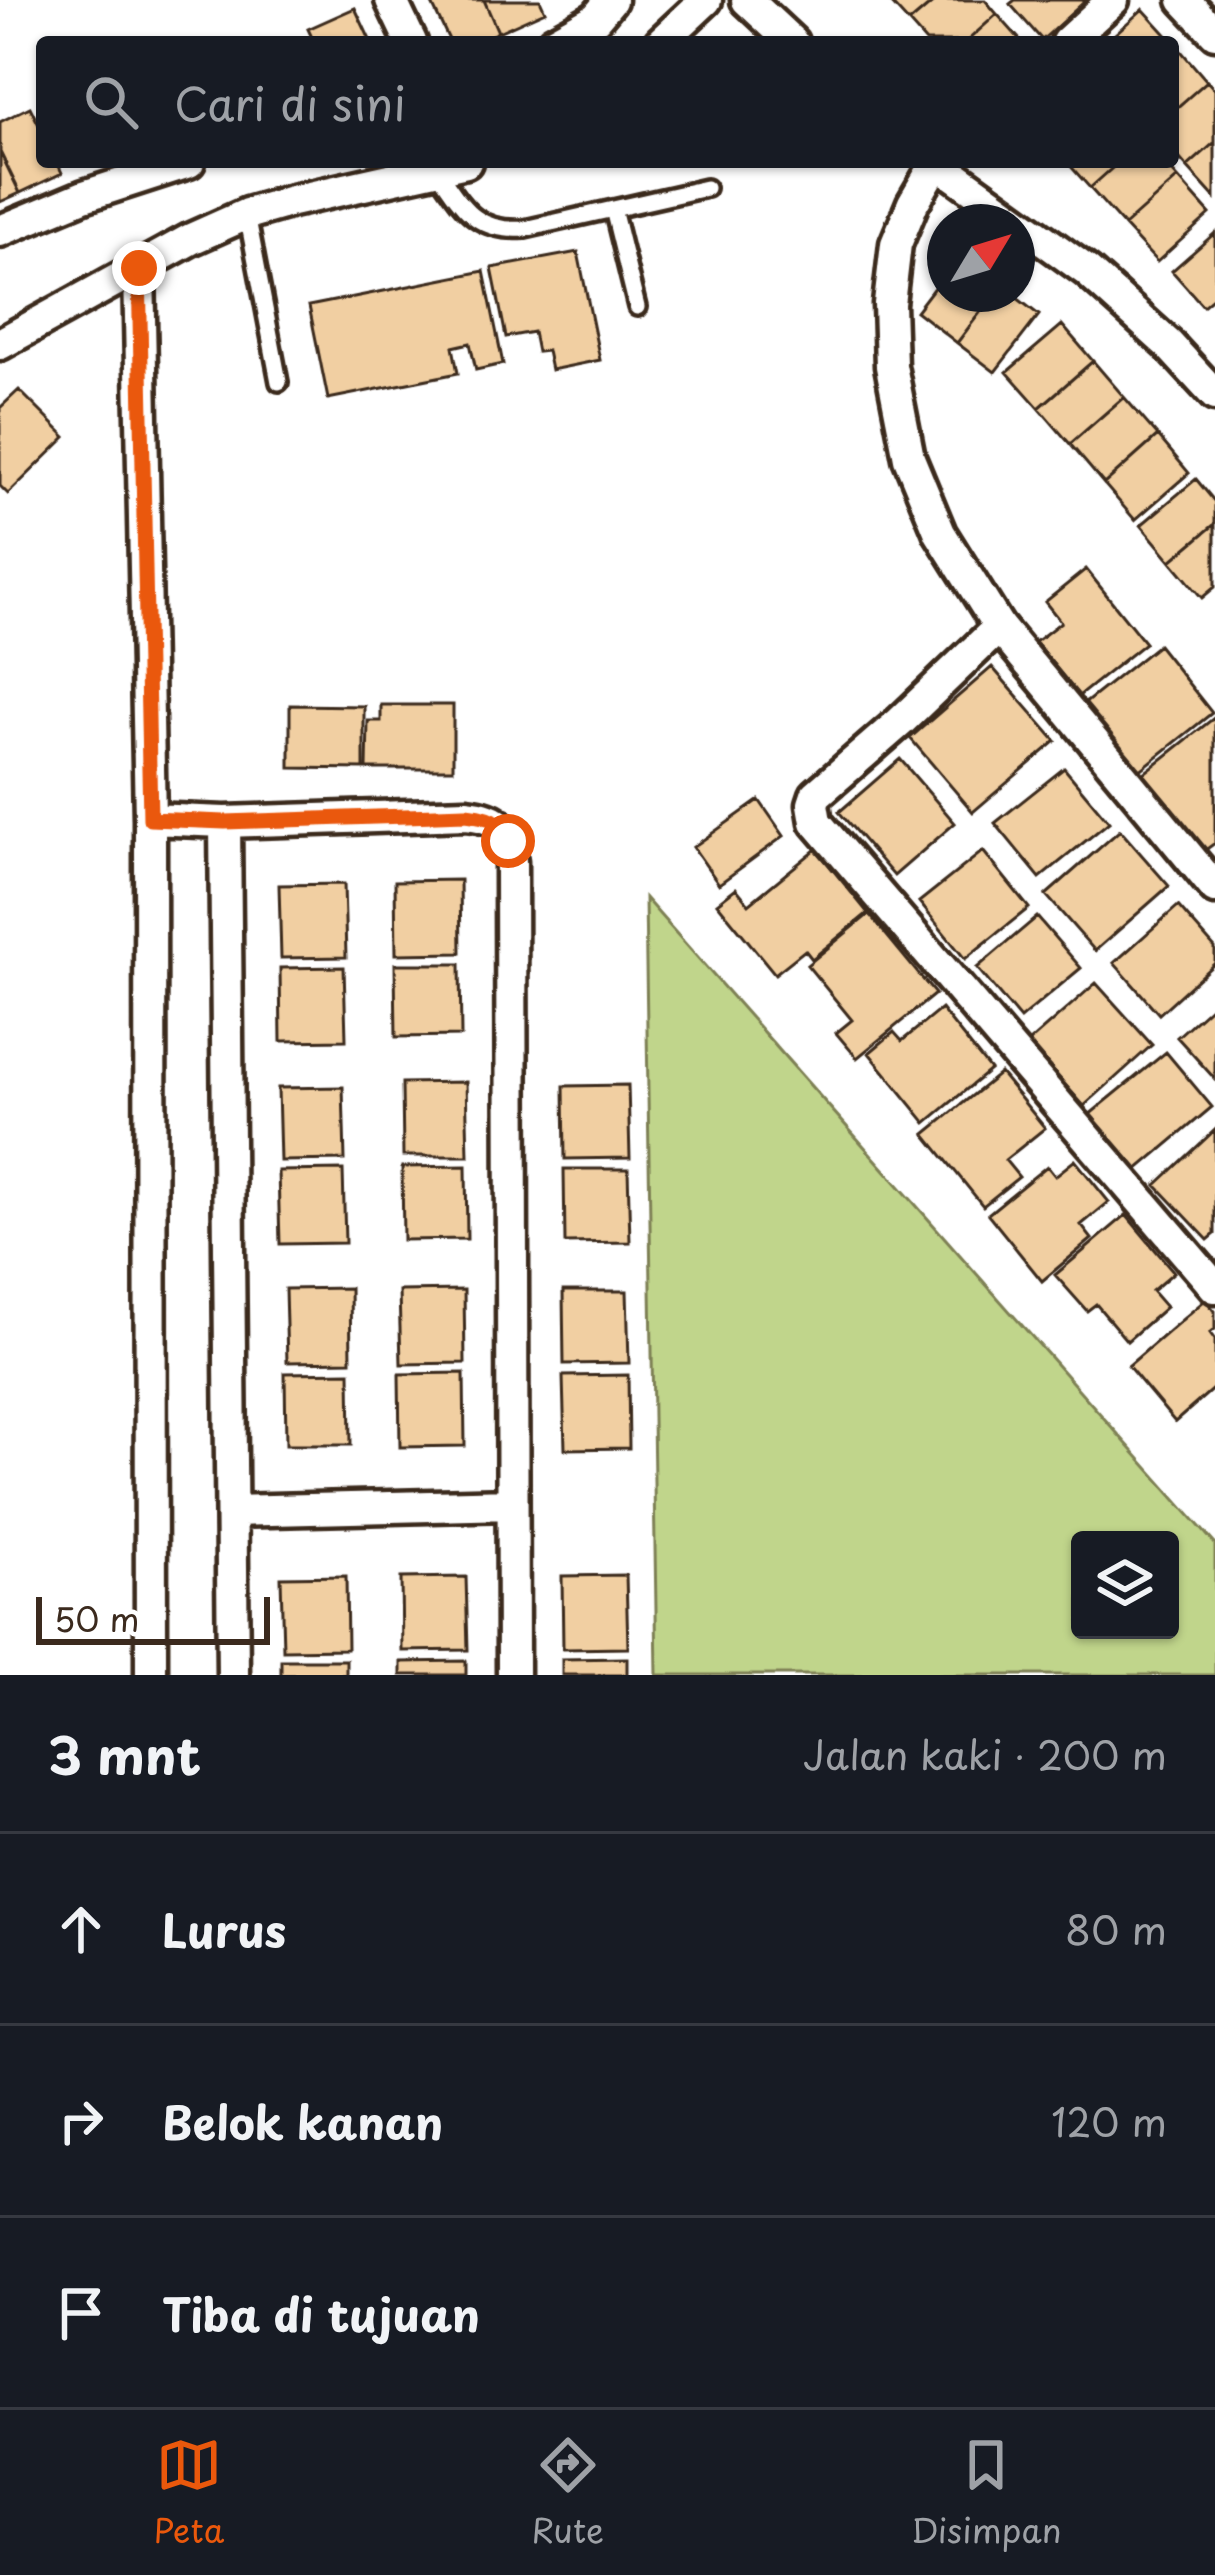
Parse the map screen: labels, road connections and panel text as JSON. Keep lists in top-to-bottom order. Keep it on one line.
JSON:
{"scale_bar":"50 m","north":"top right","page":{"search":"Cari di sini","scale":"50 m","heading":["3 mnt","Jalan kaki · 200 m"],"list":[["Lurus","80 m"],["Belok kanan","120 m"],"Tiba di tujuan"],"nav":["Peta","Rute","Disimpan"]}}
